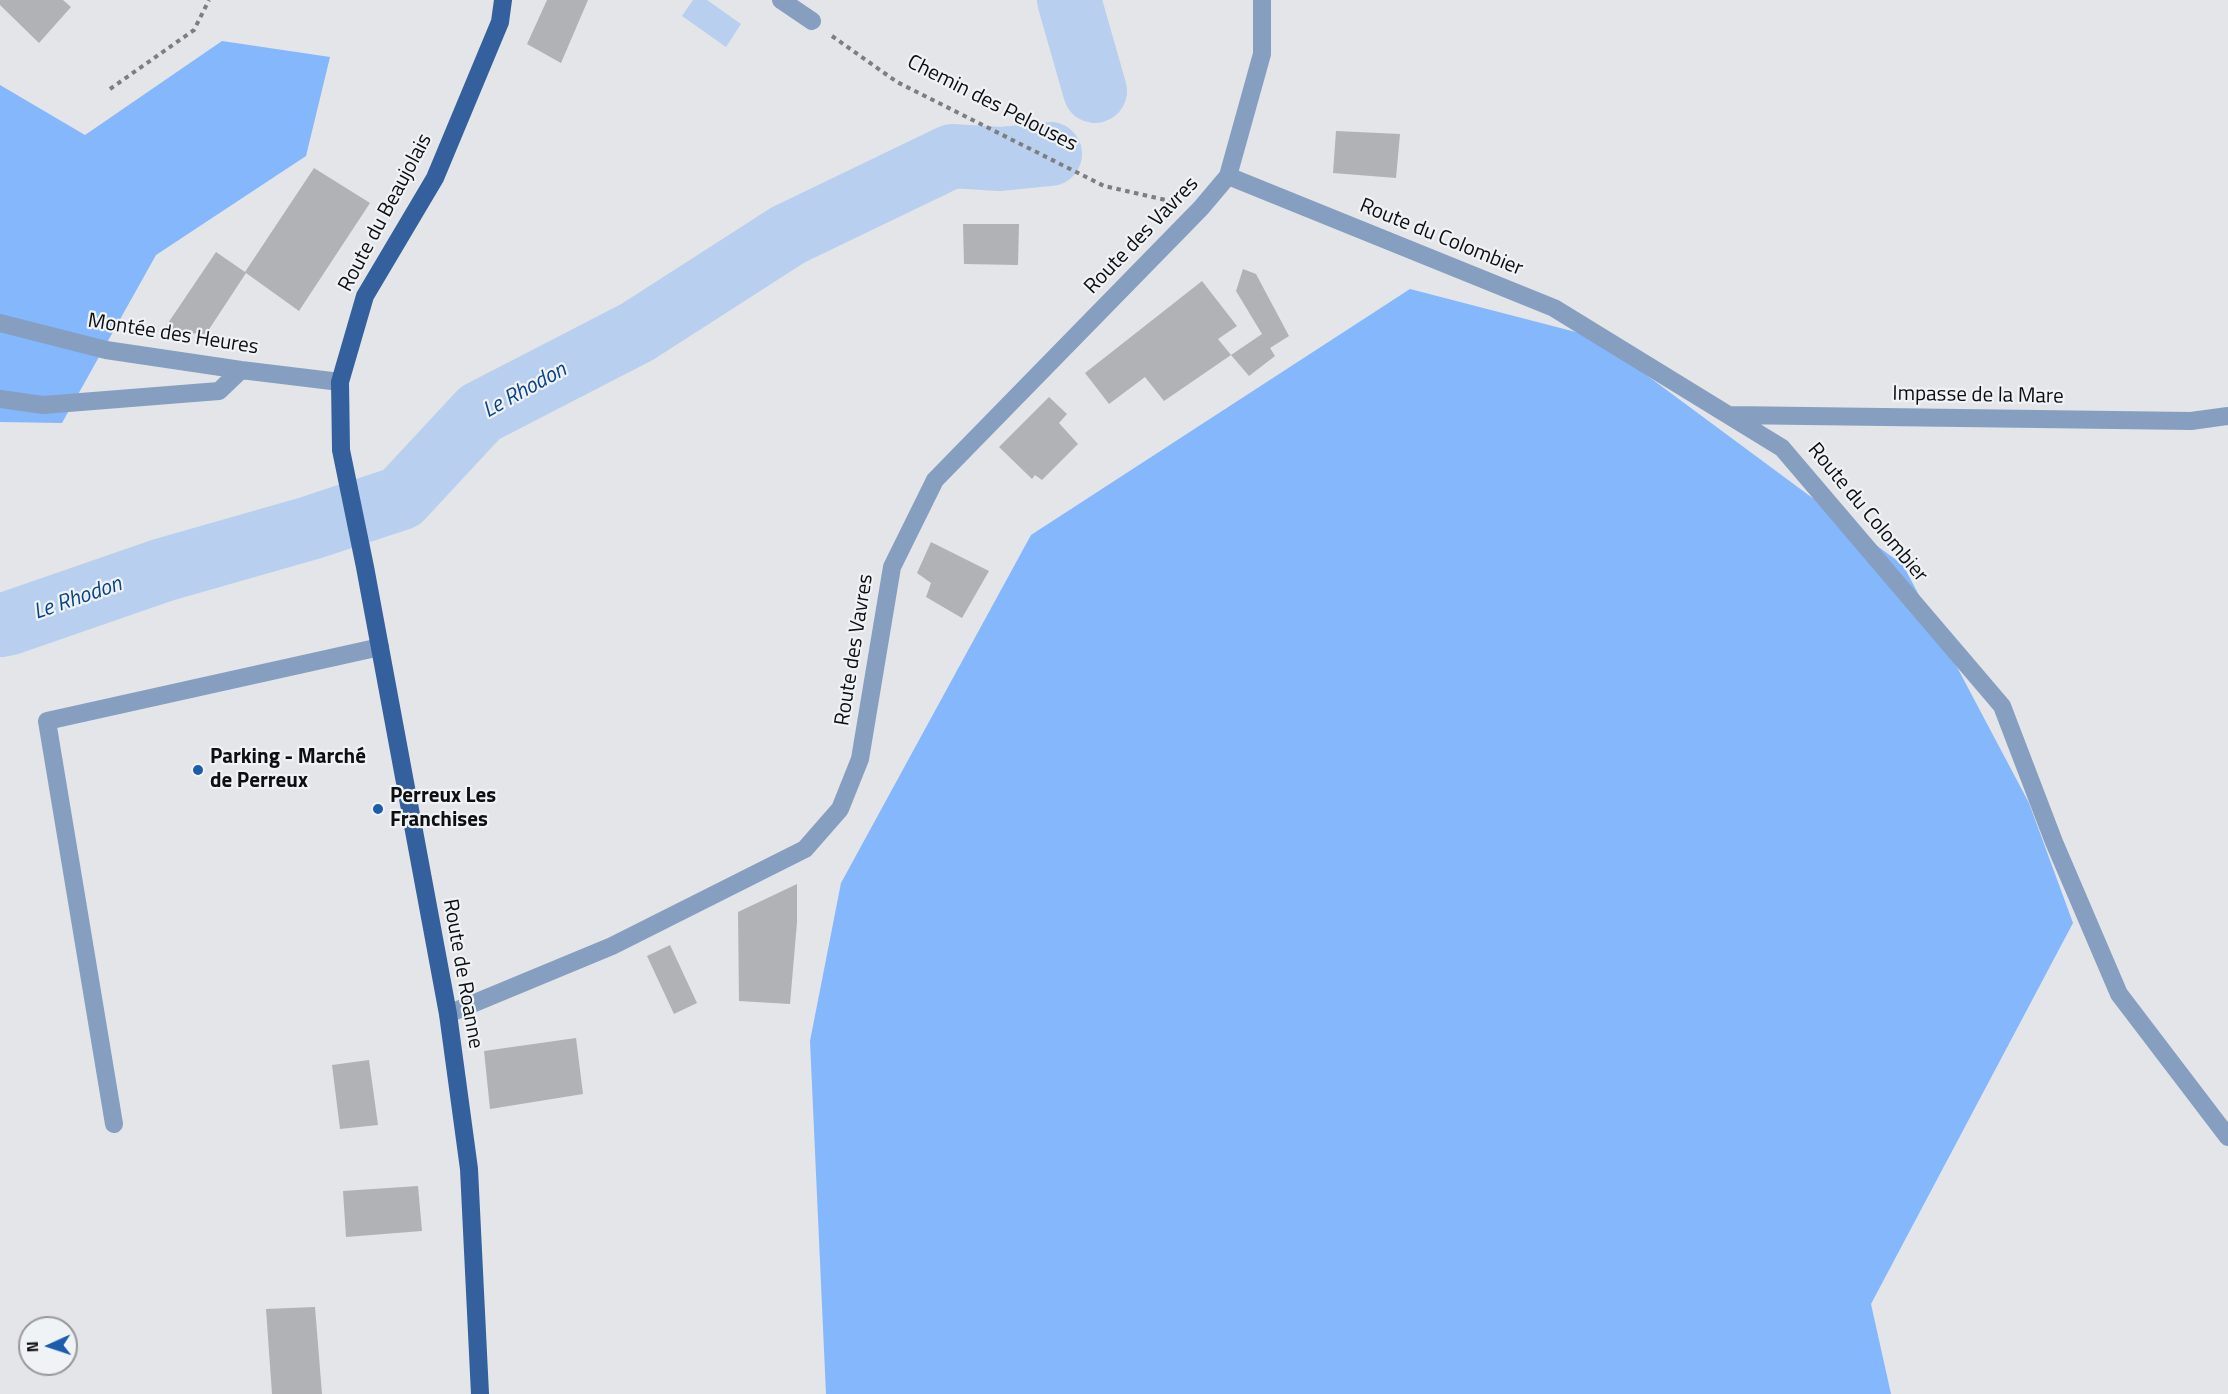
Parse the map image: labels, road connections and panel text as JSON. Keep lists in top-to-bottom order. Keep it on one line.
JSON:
{"streets":{"main road":["Route du Beaujolais","Route de Roanne"],"street":["Route des Vavres","Route du Colombier","Montée des Heures","Impasse de la Mare"],"path":["Chemin des Pelouses"]},"crossings":[["Chemin des Pelouses","Route des Vavres"],["Route du Beaujolais","Montée des Heures"],["Route du Beaujolais","Route de Roanne"],["Route des Vavres","Route du Colombier"],["Route des Vavres","Route de Roanne"],["Route du Colombier","Impasse de la Mare"]],"water":["Le Rhodon"],"places":["Parking - Marché de Perreux","Perreux Les Franchises"],"north":"left"}
